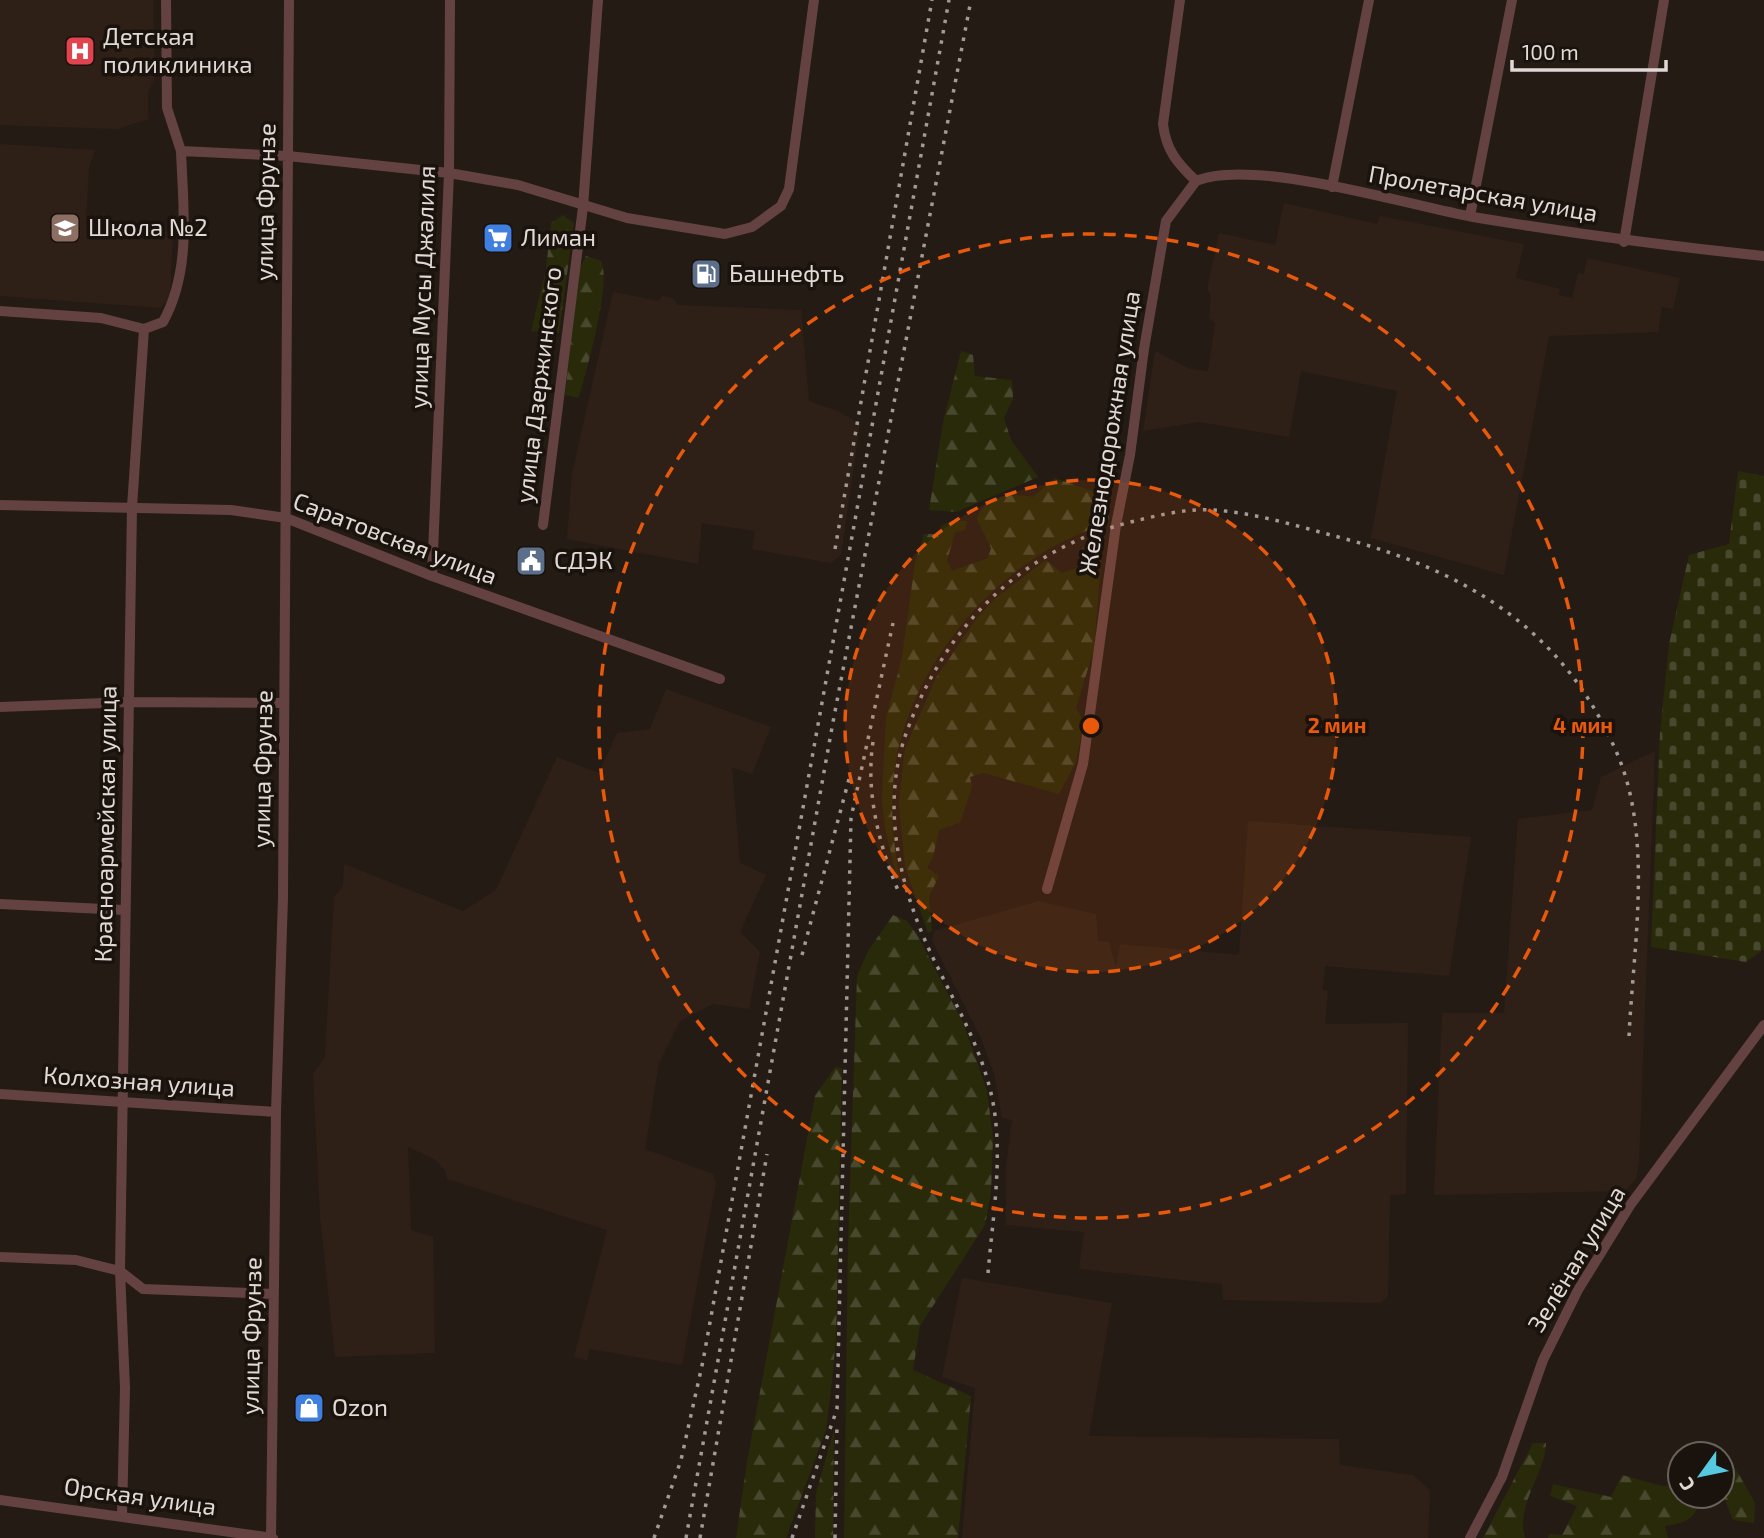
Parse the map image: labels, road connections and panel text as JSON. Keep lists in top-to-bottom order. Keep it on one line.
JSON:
{"streets":{"street":["Пролетарская улица","улица Фрунзе","улица Мусы Джалиля","улица Дзержинского","Железнодорожная улица","Саратовская улица","Красноармейская улица","Колхозная улица","Зелёная улица","Орская улица"]},"crossings":[["Пролетарская улица","Железнодорожная улица"],["улица Фрунзе","Саратовская улица"],["улица Фрунзе","Колхозная улица"],["улица Фрунзе","Орская улица"],["улица Мусы Джалиля","Саратовская улица"],["Саратовская улица","Красноармейская улица"],["Красноармейская улица","Колхозная улица"],["Красноармейская улица","Орская улица"]],"places":{"hospital":["Детская поликлиника"],"school or university":["Школа №2"],"supermarket":["Лиман"],"fuel station":["Башнефть"],"public building":["СДЭК"],"shop":["Ozon"]},"scale_bar":"100 m","north":"bottom left","rings":["2 мин","4 мин"]}
